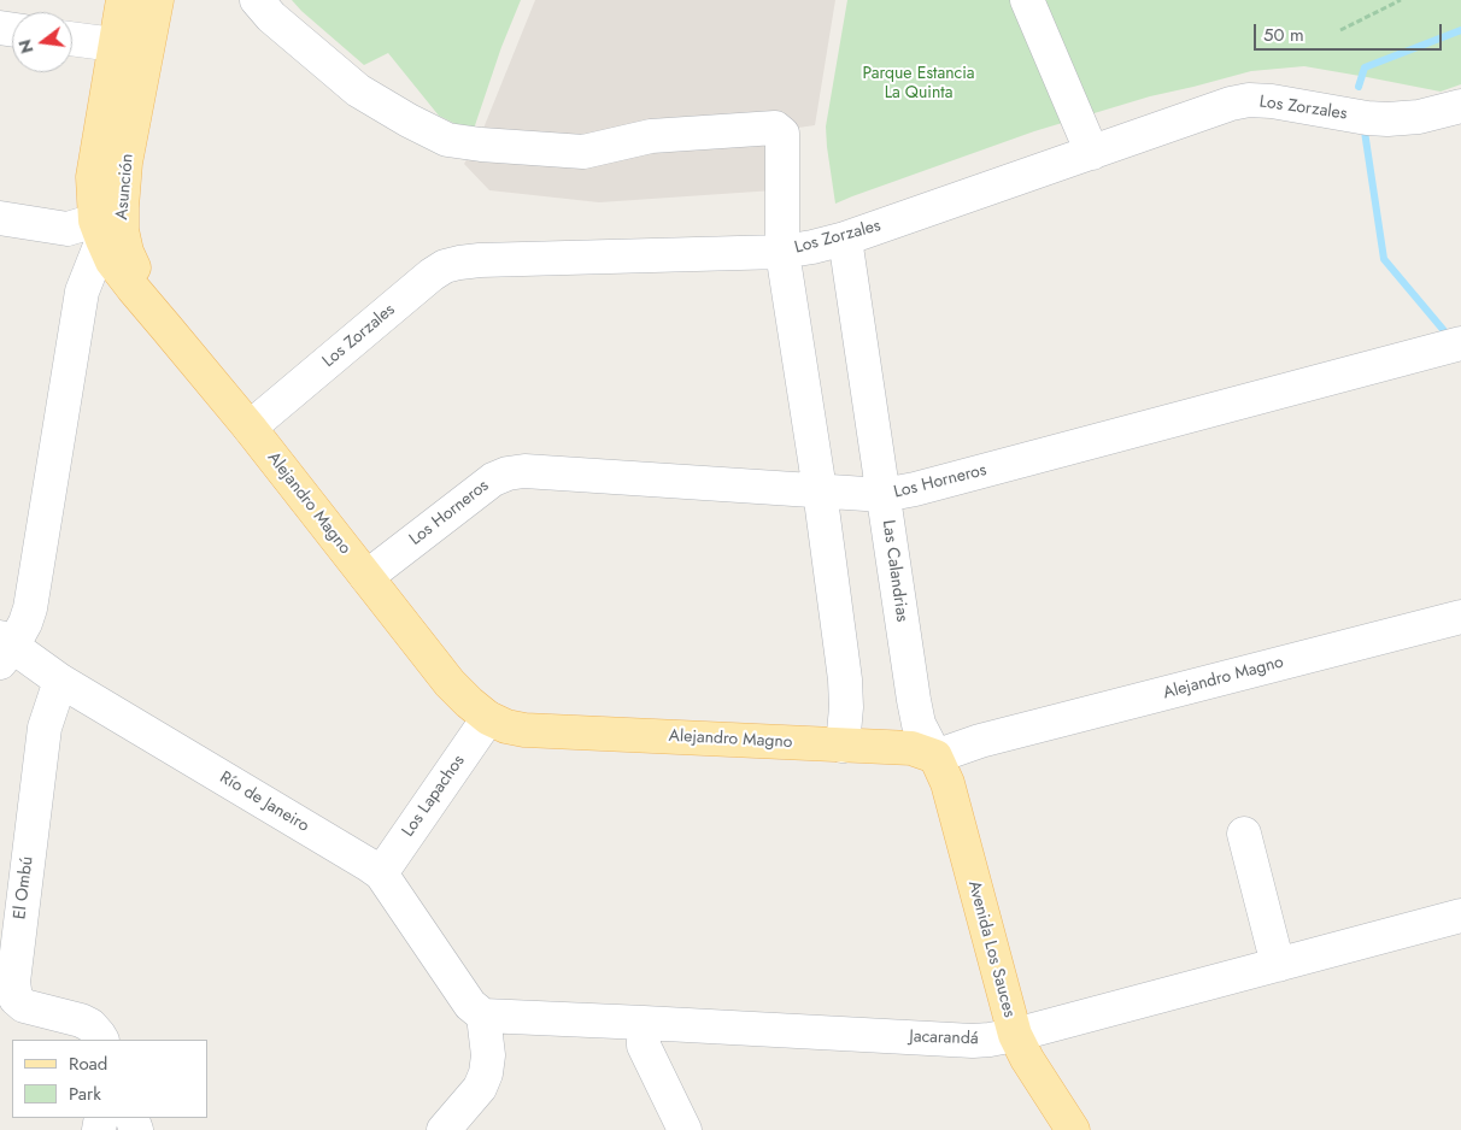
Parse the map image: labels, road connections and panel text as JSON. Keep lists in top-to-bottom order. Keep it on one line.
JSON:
{"streets":{"main road":["Asunción","Alejandro Magno","Avenida Los Sauces"],"street":["Los Zorzales","Los Horneros","Las Calandrias","Los Lapachos","Río de Janeiro","El Ombú","Jacarandá"]},"crossings":[["Los Zorzales","Alejandro Magno"],["Los Zorzales","Las Calandrias"],["Asunción","Alejandro Magno"],["Asunción","Río de Janeiro"],["Los Horneros","Alejandro Magno"],["Los Horneros","Las Calandrias"],["Alejandro Magno","Las Calandrias"],["Alejandro Magno","Los Lapachos"],["Alejandro Magno","Avenida Los Sauces"],["Las Calandrias","Avenida Los Sauces"],["Los Lapachos","Río de Janeiro"],["Río de Janeiro","El Ombú"],["Río de Janeiro","Jacarandá"],["Avenida Los Sauces","Jacarandá"]],"parks":["Parque Estancia La Quinta"],"legend":["Road","Park"],"scale_bar":"50 m","north":"left"}
